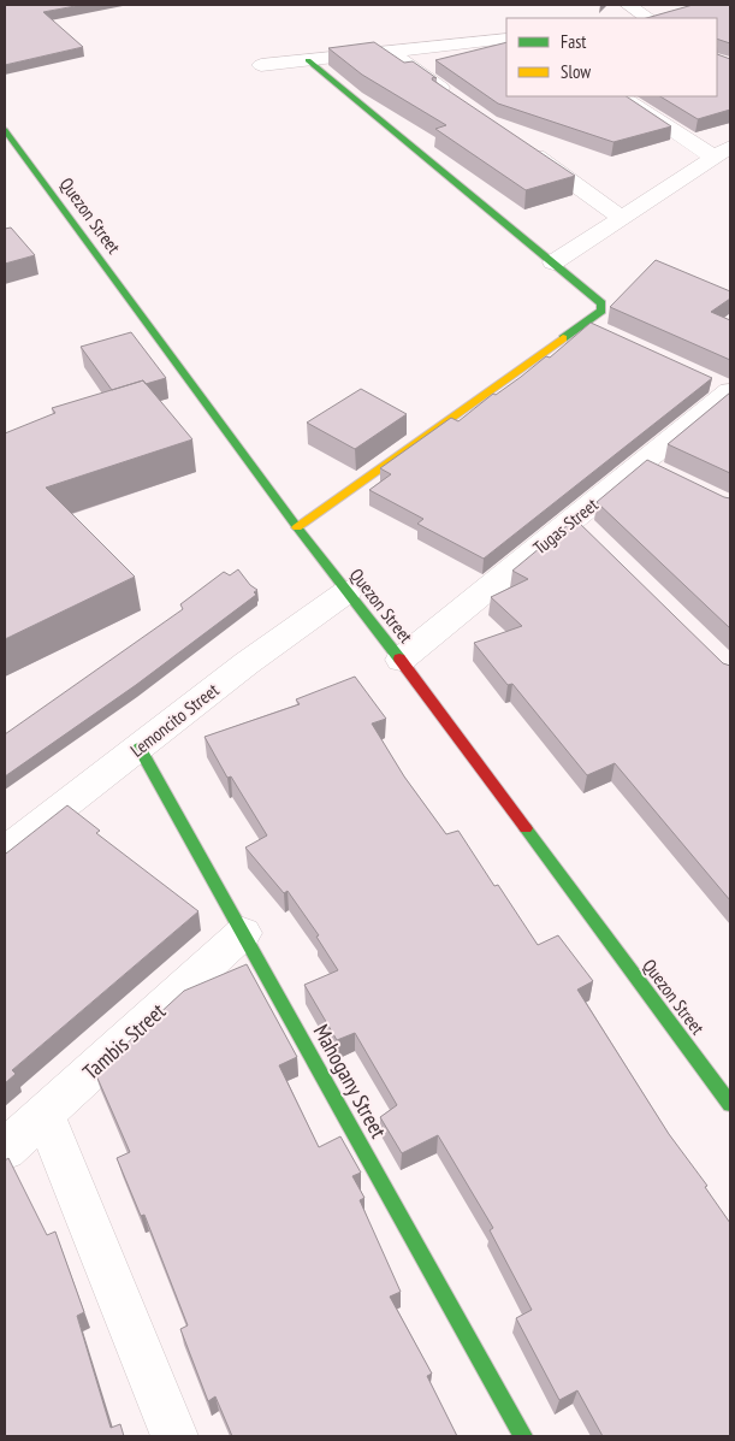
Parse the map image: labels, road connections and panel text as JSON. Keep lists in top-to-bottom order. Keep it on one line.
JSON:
{"streets":{"street":["Quezon Street","Tugas Street","Lemoncito Street","Tambis Street","Mahogany Street"]},"crossings":[["Quezon Street","Tugas Street"],["Quezon Street","Lemoncito Street"],["Lemoncito Street","Mahogany Street"],["Tambis Street","Mahogany Street"]],"legend":["Fast","Slow"]}
